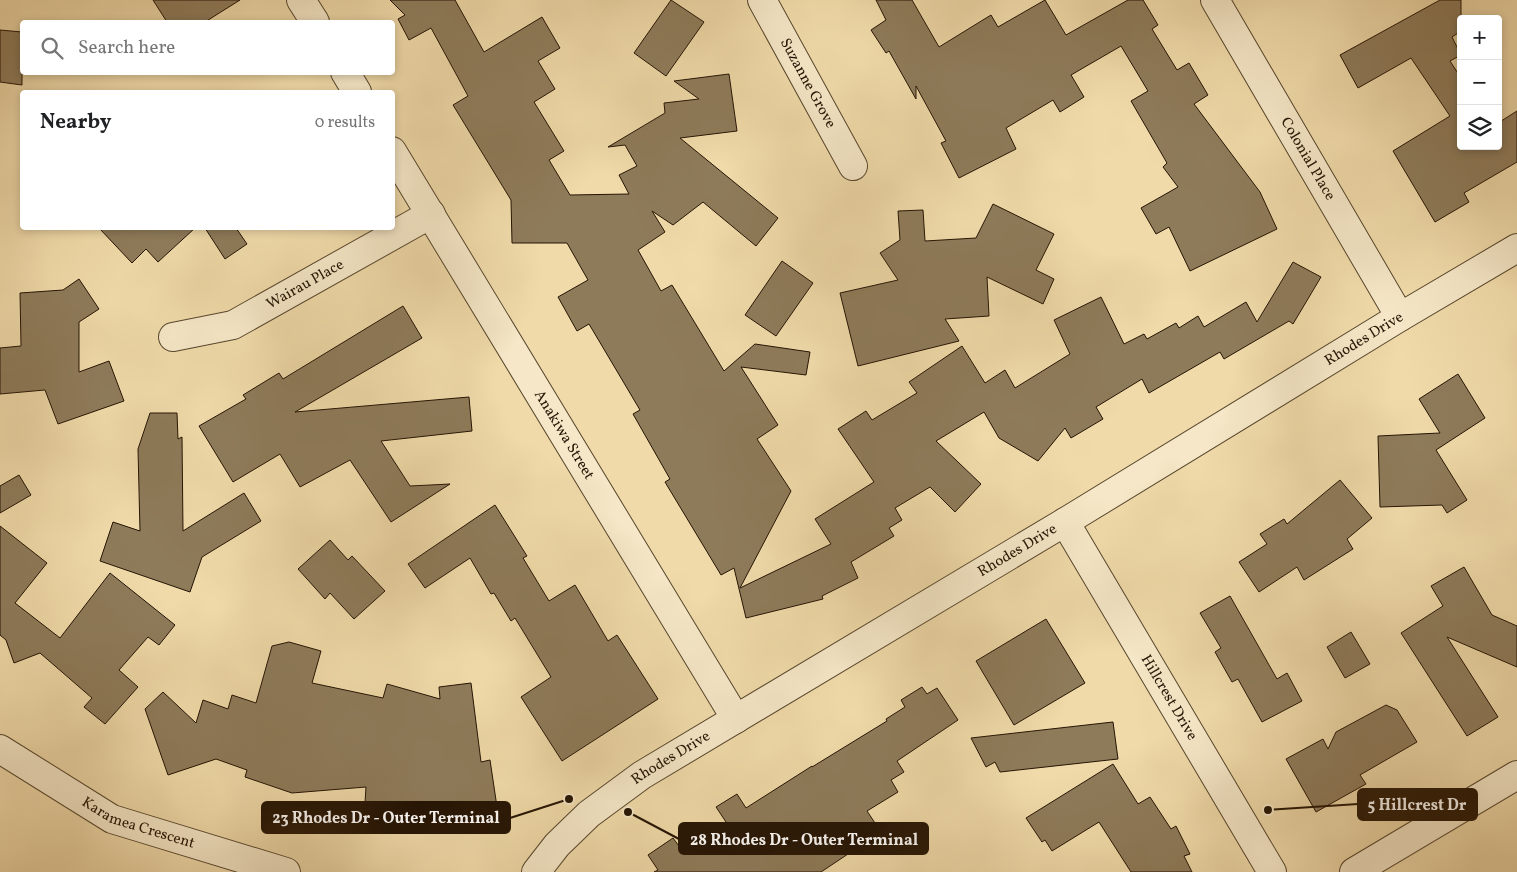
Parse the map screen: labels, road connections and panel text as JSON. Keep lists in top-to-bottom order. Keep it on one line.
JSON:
{"streets":{"street":["Suzanne Grove","Colonial Place","Wairau Place","Rhodes Drive","Anakiwa Street","Hillcrest Drive","Karamea Crescent"]},"crossings":[["Colonial Place","Rhodes Drive"],["Wairau Place","Anakiwa Street"],["Rhodes Drive","Anakiwa Street"],["Rhodes Drive","Hillcrest Drive"]],"places":["23 Rhodes Dr - Outer Terminal","5 Hillcrest Dr","28 Rhodes Dr - Outer Terminal"],"page":{"map_buttons":["+","−"],"search":"Search here","heading":["Nearby","0 results"]}}
